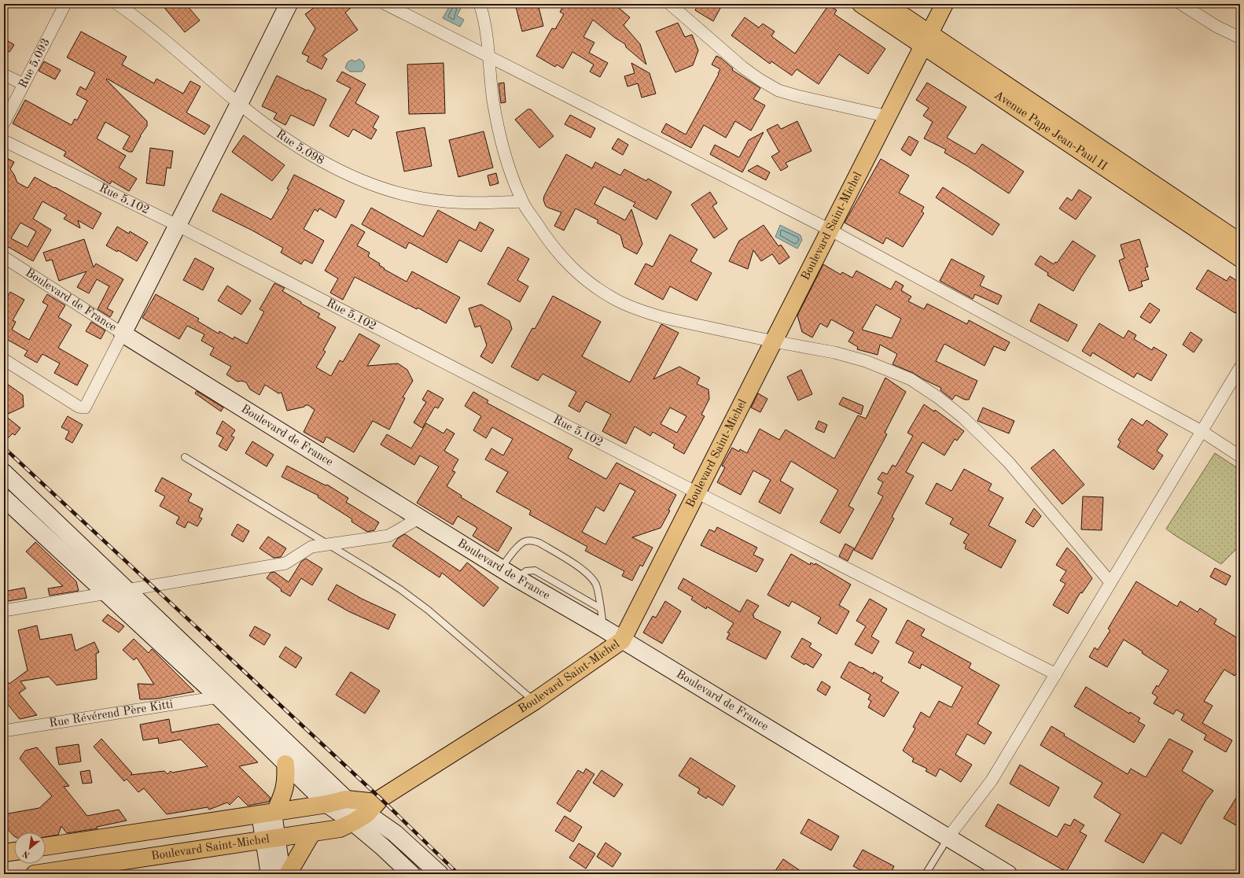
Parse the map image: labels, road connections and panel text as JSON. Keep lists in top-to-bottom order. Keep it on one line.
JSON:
{"streets":{"main road":["Avenue Pape Jean-Paul II","Boulevard Saint-Michel"],"street":["Rue 5.093","Rue 5.098","Rue 5.102","Boulevard de France","Rue Révérend Père Kitti"]},"crossings":[["Avenue Pape Jean-Paul II","Boulevard Saint-Michel"],["Rue 5.102","Boulevard Saint-Michel"],["Boulevard Saint-Michel","Boulevard de France"]],"north":"bottom left"}
